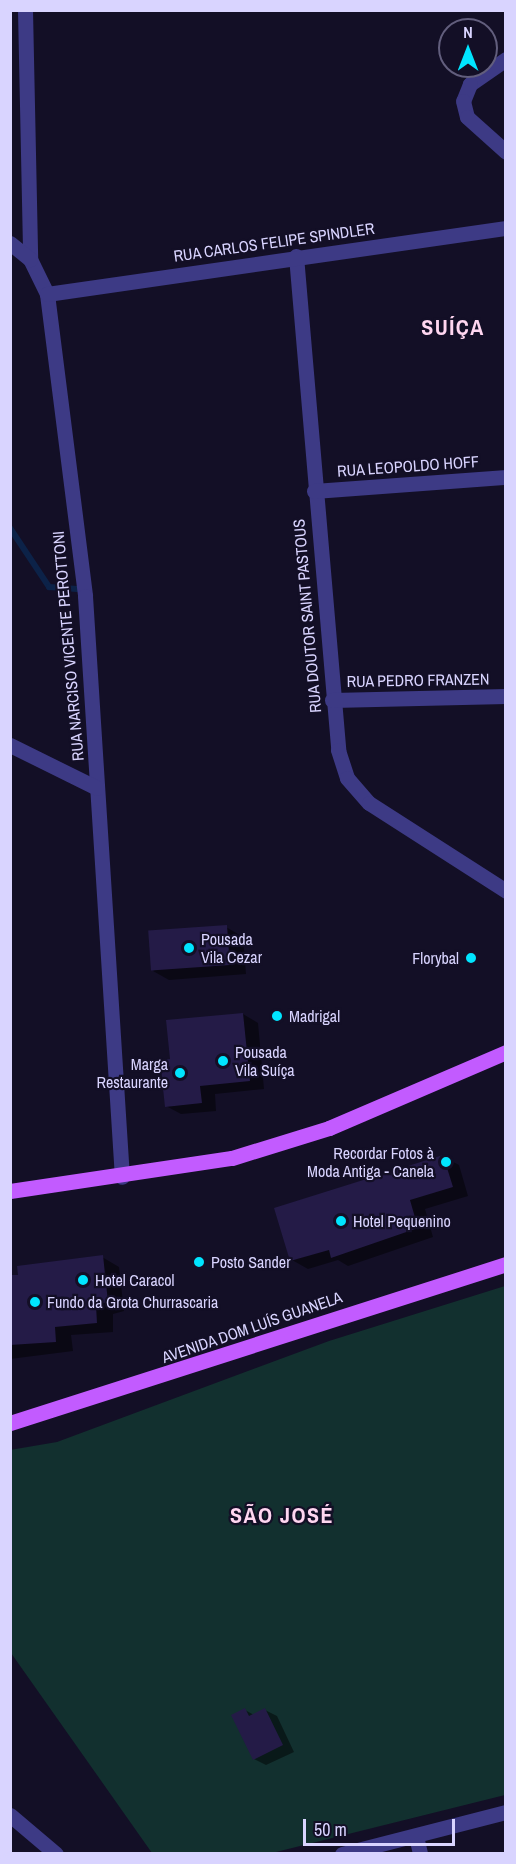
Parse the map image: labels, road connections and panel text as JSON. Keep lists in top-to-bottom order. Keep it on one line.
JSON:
{"streets":{"main road":["AVENIDA DOM LUÍS GUANELA"],"street":["RUA CARLOS FELIPE SPINDLER","RUA LEOPOLDO HOFF","RUA DOUTOR SAINT PASTOUS","RUA NARCISO VICENTE PEROTTONI","RUA PEDRO FRANZEN"]},"crossings":[["RUA CARLOS FELIPE SPINDLER","RUA DOUTOR SAINT PASTOUS"],["RUA CARLOS FELIPE SPINDLER","RUA NARCISO VICENTE PEROTTONI"],["RUA LEOPOLDO HOFF","RUA DOUTOR SAINT PASTOUS"],["RUA DOUTOR SAINT PASTOUS","RUA PEDRO FRANZEN"]],"districts":["SUÍÇA","SÃO JOSÉ"],"places":["Pousada Vila Cezar","Florybal","Madrigal","Pousada Vila Suíça","Marga Restaurante","Recordar Fotos à Moda Antiga - Canela","Hotel Pequenino","Posto Sander","Hotel Caracol","Fundo da Grota Churrascaria"],"scale_bar":"50 m","north":"top"}
